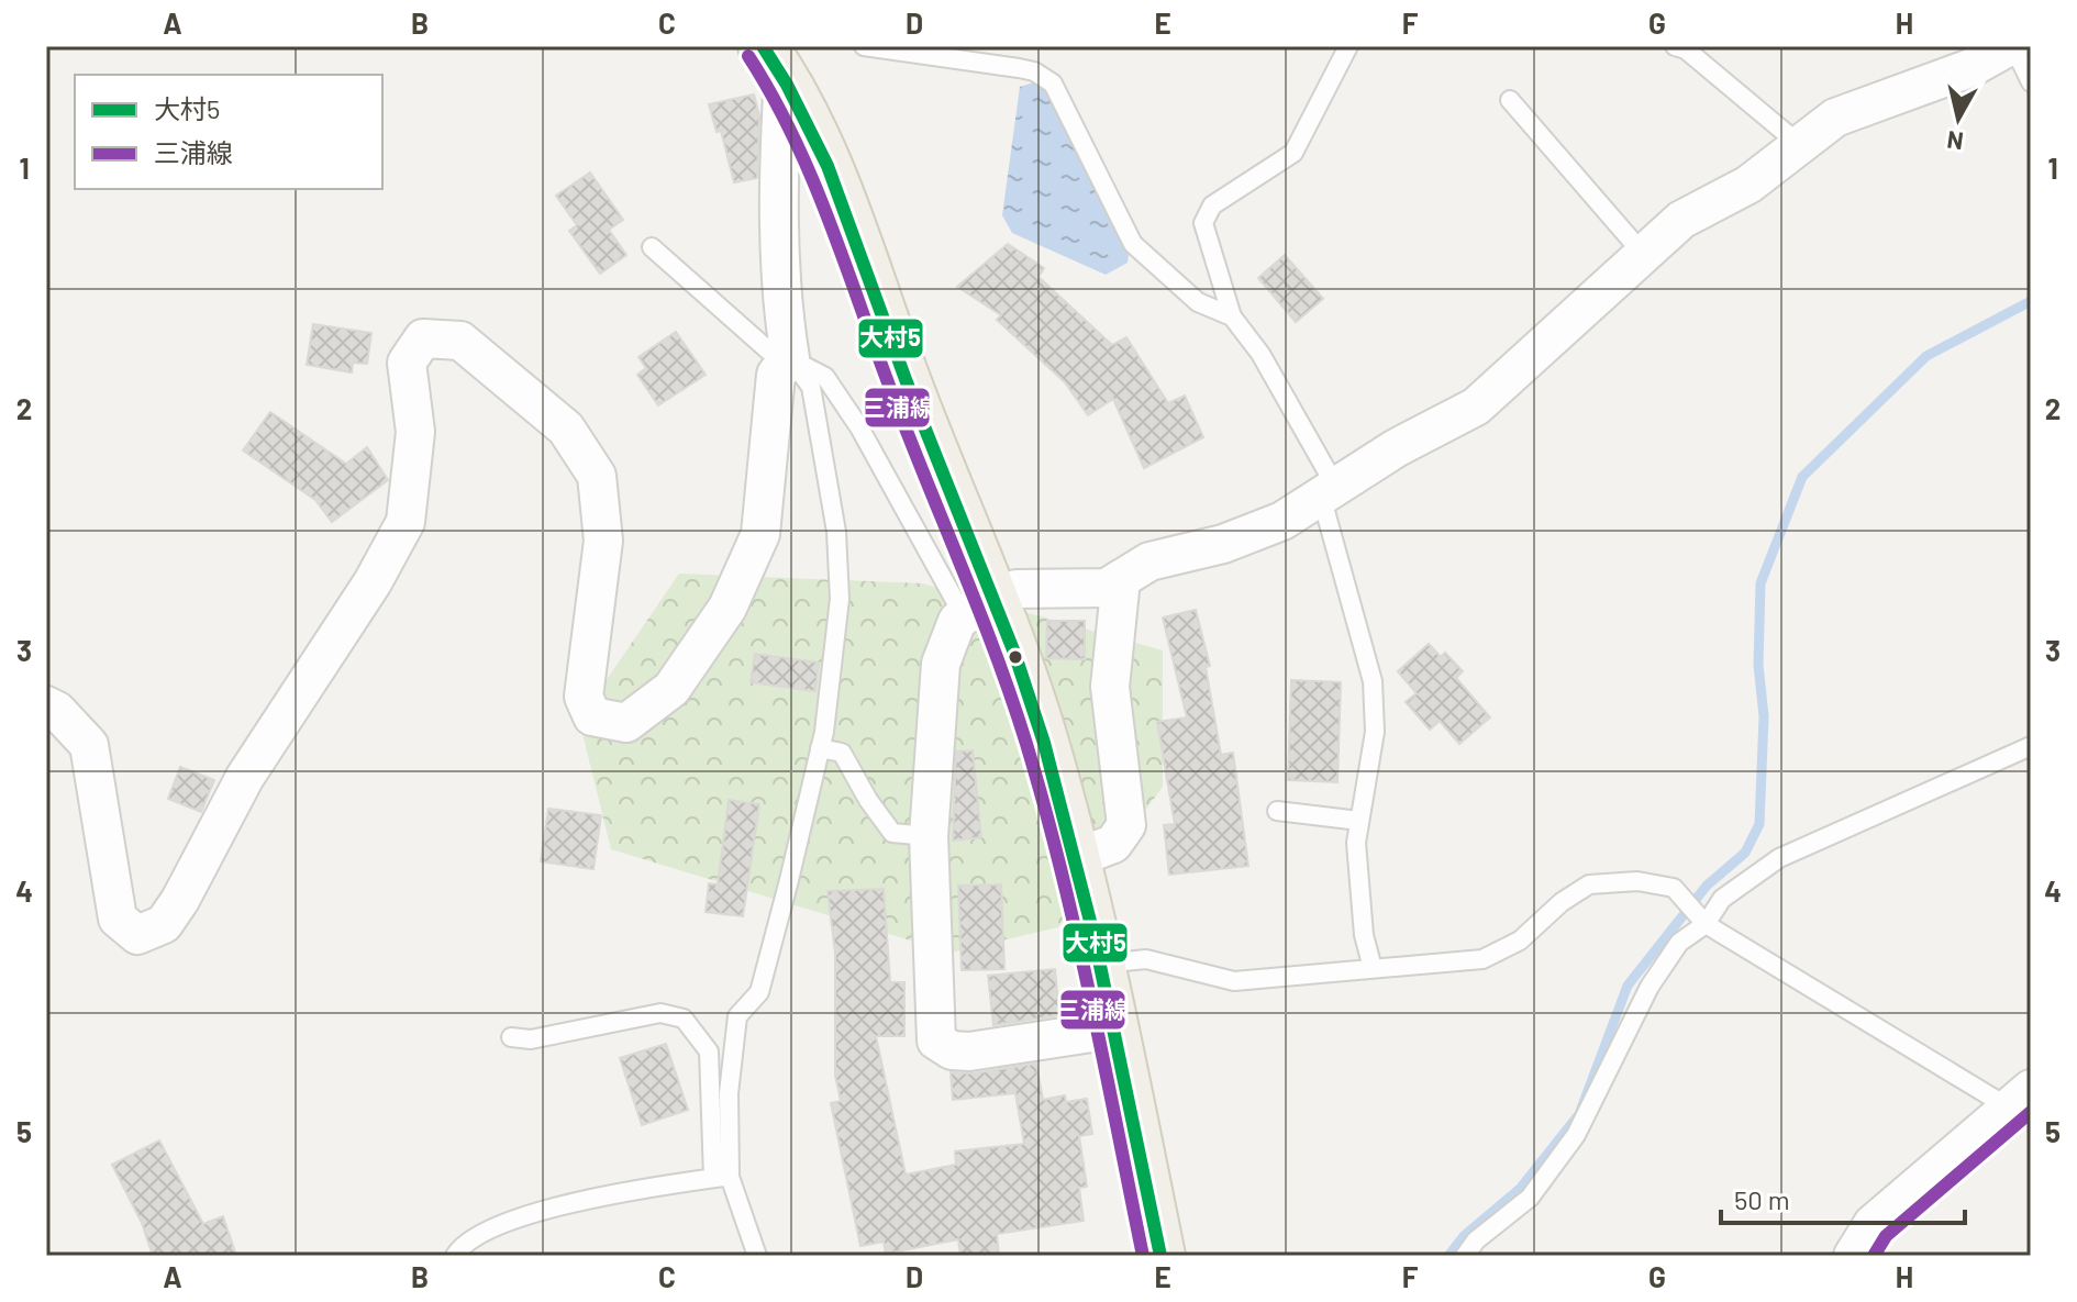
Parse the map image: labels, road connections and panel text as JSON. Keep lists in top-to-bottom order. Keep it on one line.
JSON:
{"lines":["transit line 大村5","transit line 三浦線"],"legend":["大村5","三浦線"],"scale_bar":"50 m","north":"bottom","grid":{"columns":["A","B","C","D","E","F","G","H"],"rows":["1","2","3","4","5"]}}
